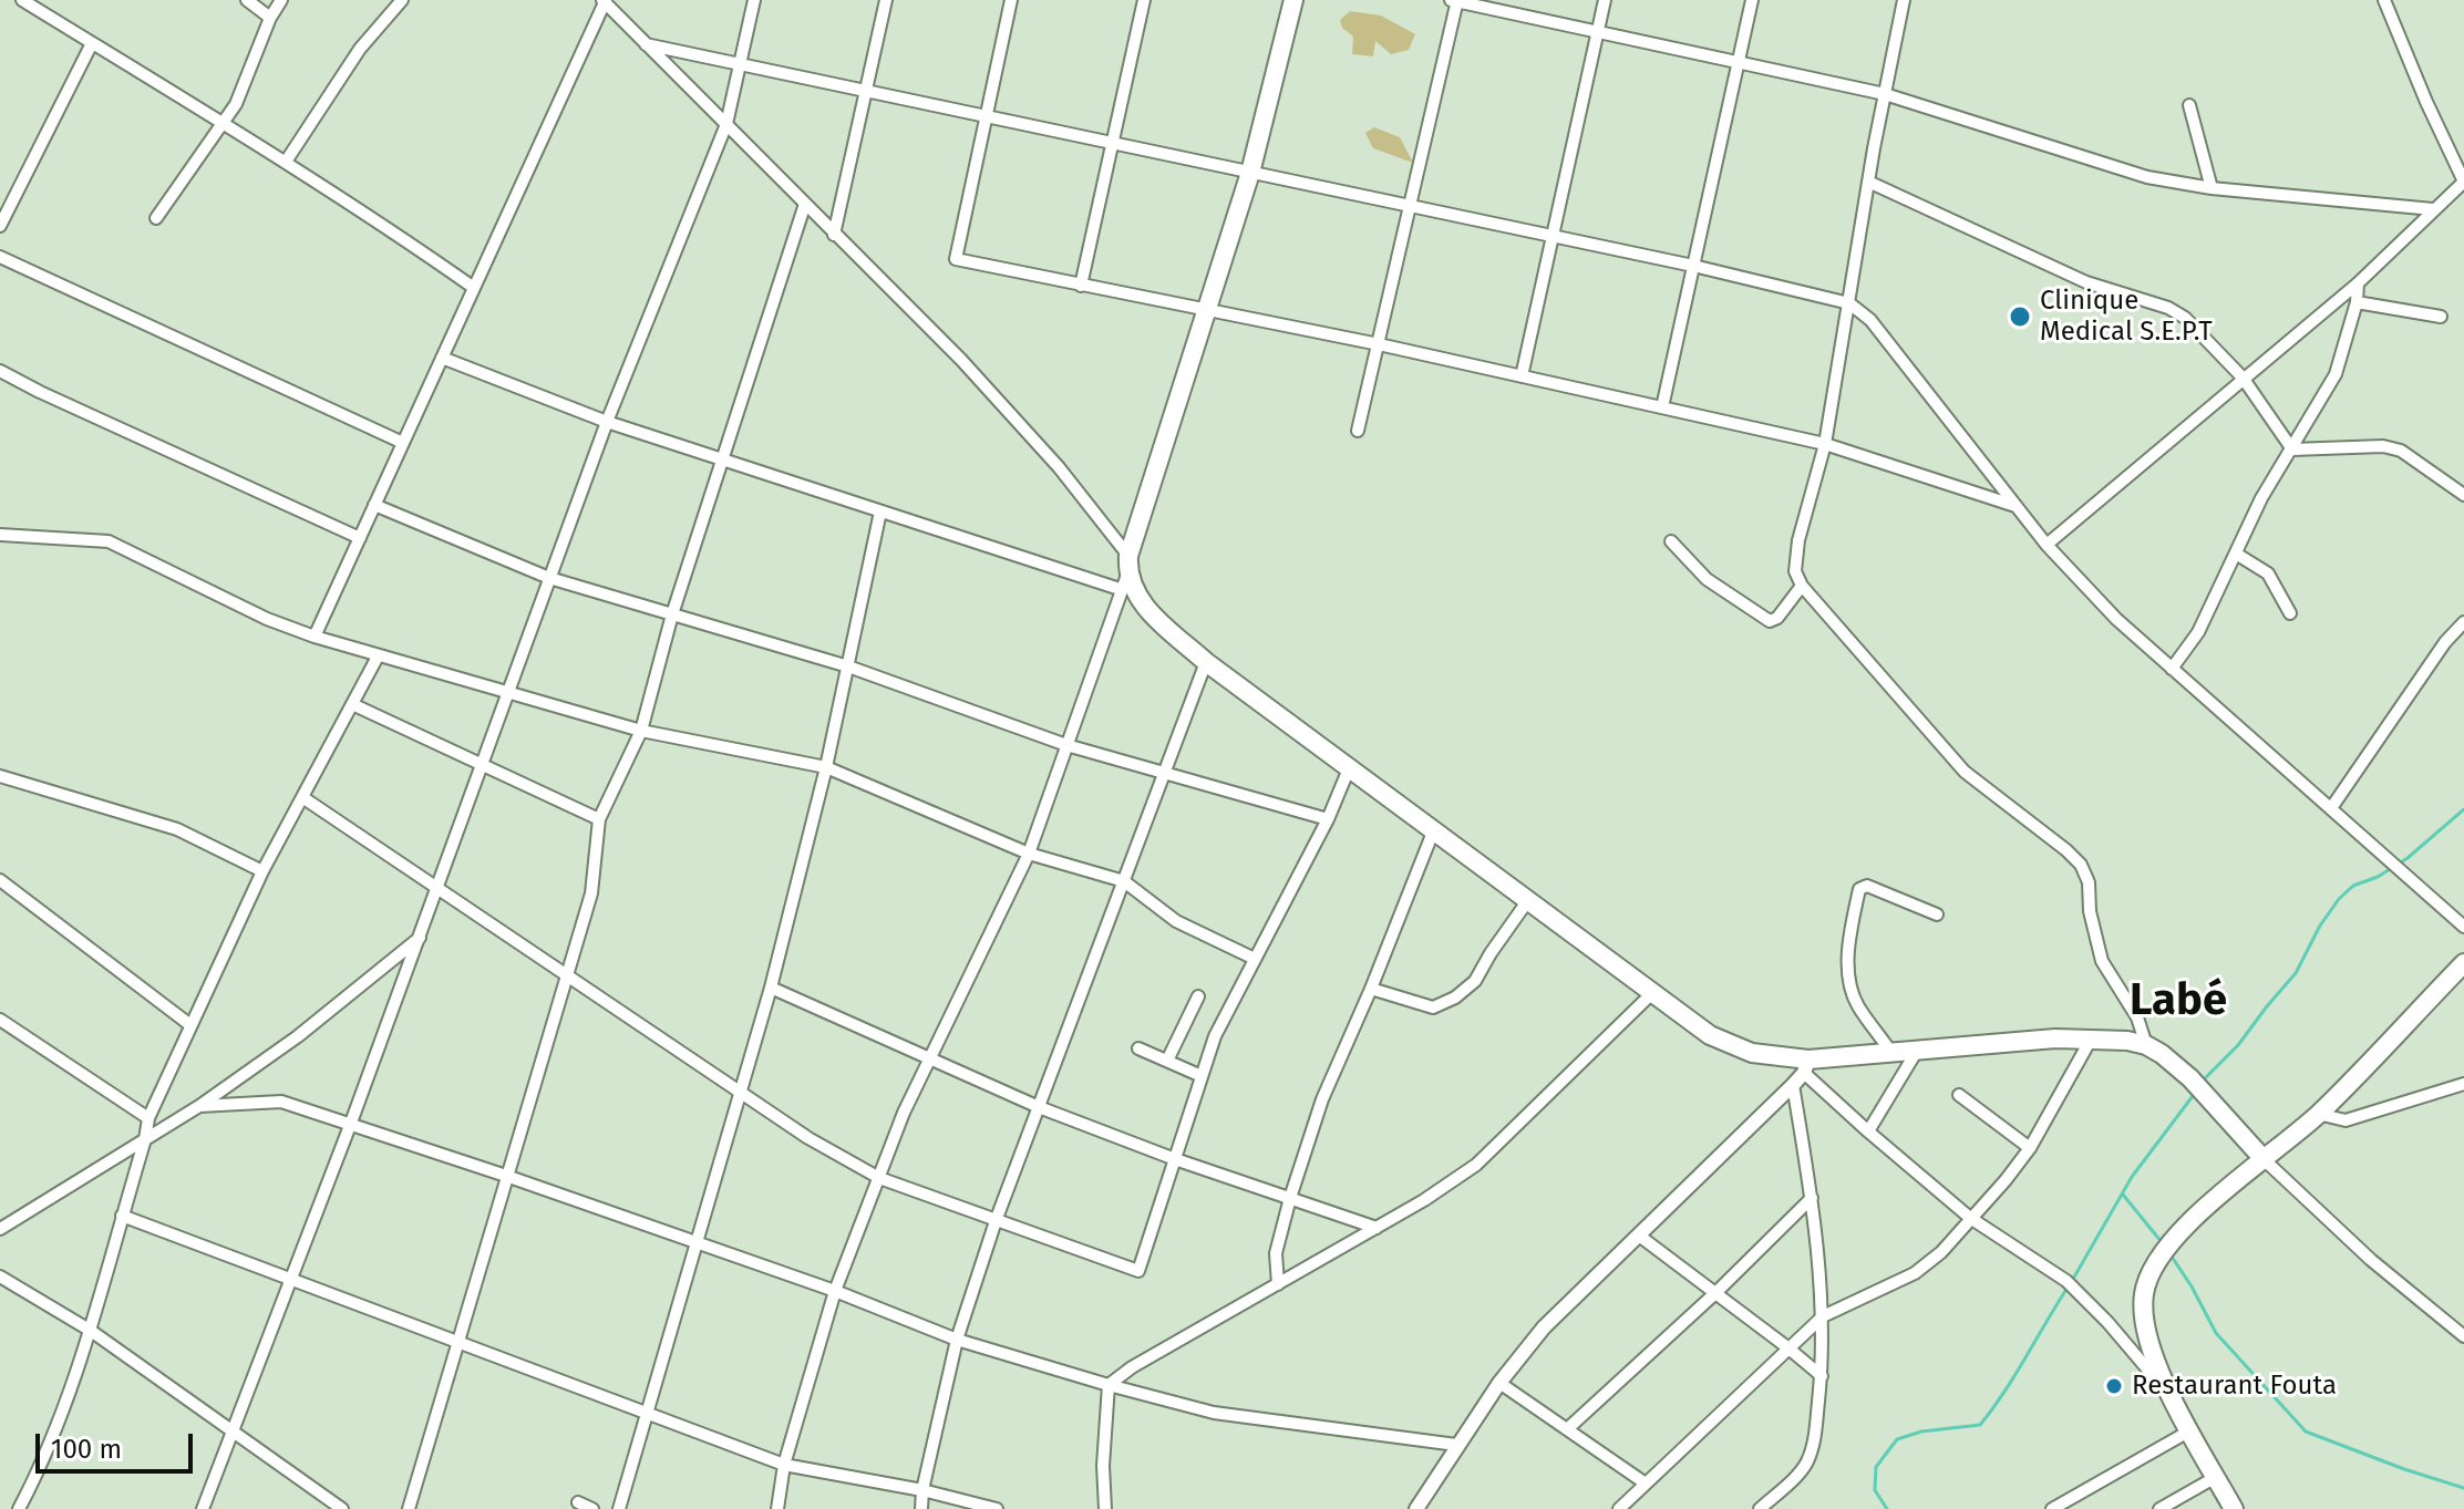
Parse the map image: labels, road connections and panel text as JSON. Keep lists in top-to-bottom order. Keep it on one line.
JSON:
{"districts":["Labé"],"places":["Clinique Medical S.E.P.T","Restaurant Fouta"],"scale_bar":"100 m"}
